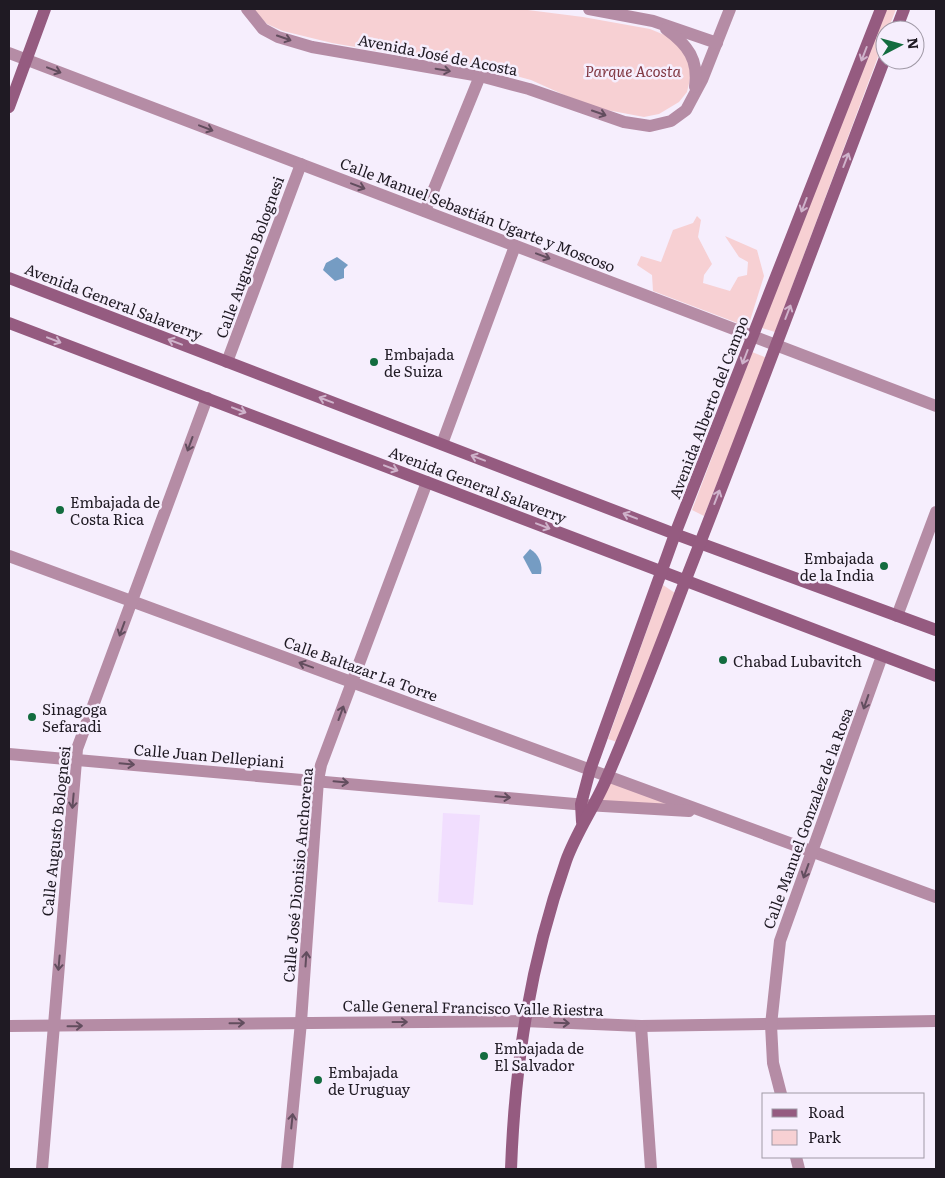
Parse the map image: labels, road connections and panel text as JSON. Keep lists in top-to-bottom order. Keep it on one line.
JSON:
{"streets":{"main road":["Avenida General Salaverry","Avenida Alberto del Campo"],"street":["Avenida José de Acosta","Calle Manuel Sebastián Ugarte y Moscoso","Calle Augusto Bolognesi","Calle Baltazar La Torre","Calle Juan Dellepiani","Calle Manuel Gonzalez de la Rosa","Calle José Dionisio Anchorena","Calle General Francisco Valle Riestra"]},"crossings":[["Calle Manuel Sebastián Ugarte y Moscoso","Calle Augusto Bolognesi"],["Calle Manuel Sebastián Ugarte y Moscoso","Avenida Alberto del Campo"],["Calle Augusto Bolognesi","Avenida General Salaverry"],["Calle Augusto Bolognesi","Calle Baltazar La Torre"],["Calle Augusto Bolognesi","Calle Juan Dellepiani"],["Calle Augusto Bolognesi","Calle General Francisco Valle Riestra"],["Avenida General Salaverry","Avenida Alberto del Campo"],["Avenida General Salaverry","Calle Manuel Gonzalez de la Rosa"],["Avenida General Salaverry","Calle José Dionisio Anchorena"],["Avenida Alberto del Campo","Calle Baltazar La Torre"],["Avenida Alberto del Campo","Calle Juan Dellepiani"],["Avenida Alberto del Campo","Calle General Francisco Valle Riestra"],["Calle Baltazar La Torre","Calle Juan Dellepiani"],["Calle Baltazar La Torre","Calle Manuel Gonzalez de la Rosa"],["Calle Baltazar La Torre","Calle José Dionisio Anchorena"],["Calle Juan Dellepiani","Calle José Dionisio Anchorena"],["Calle Manuel Gonzalez de la Rosa","Calle General Francisco Valle Riestra"],["Calle José Dionisio Anchorena","Calle General Francisco Valle Riestra"]],"one_way":["Avenida José de Acosta","Calle Manuel Sebastián Ugarte y Moscoso","Calle Augusto Bolognesi","Calle Juan Dellepiani","Calle Manuel Gonzalez de la Rosa","Calle José Dionisio Anchorena","Calle General Francisco Valle Riestra"],"parks":["Parque Acosta"],"places":["Embajada de Suiza","Embajada de Costa Rica","Embajada de la India","Chabad Lubavitch","Sinagoga Sefaradi","Embajada de El Salvador","Embajada de Uruguay"],"legend":["Road","Park"],"north":"right"}
